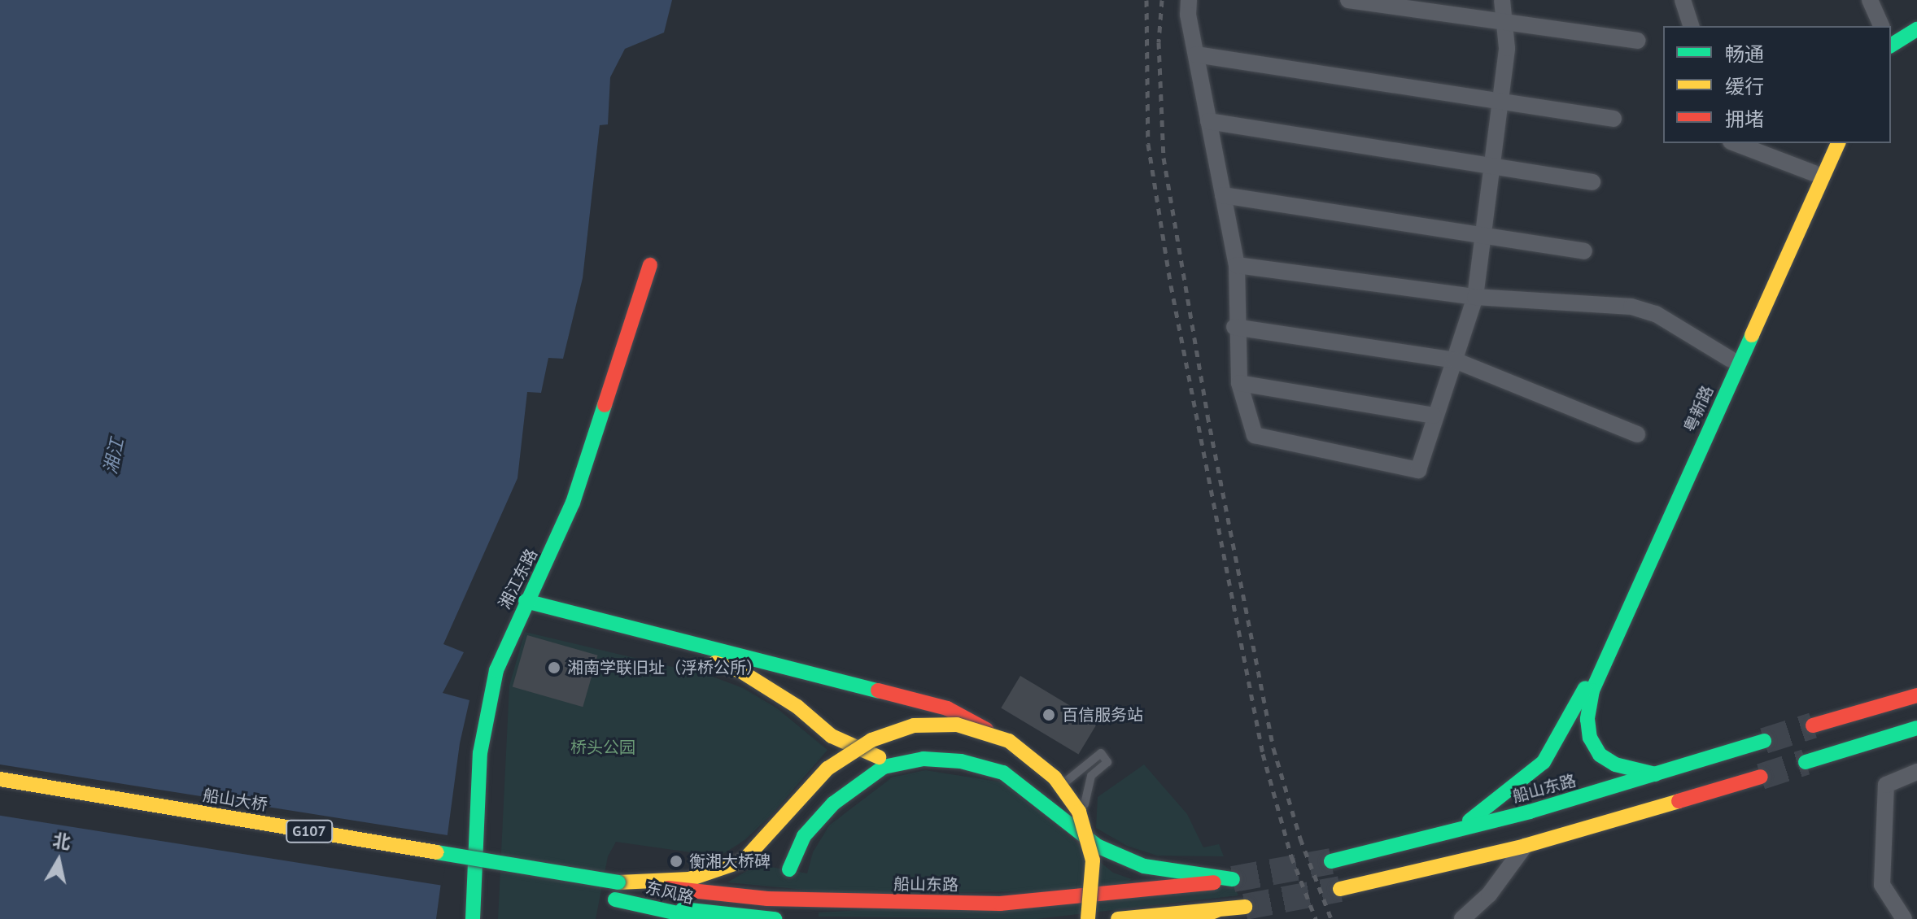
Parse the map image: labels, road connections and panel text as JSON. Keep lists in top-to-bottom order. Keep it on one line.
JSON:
{"streets":{"main road":["粤新路","湘江东路","船山东路","船山大桥","G107","东风路"]},"crossings":[["船山东路","船山大桥"]],"water":["湘江"],"parks":["桥头公园"],"places":["湘南学联旧址（浮桥公所）","百信服务站","衡湘大桥碑"],"legend":["畅通","缓行","拥堵"],"north":"top"}
